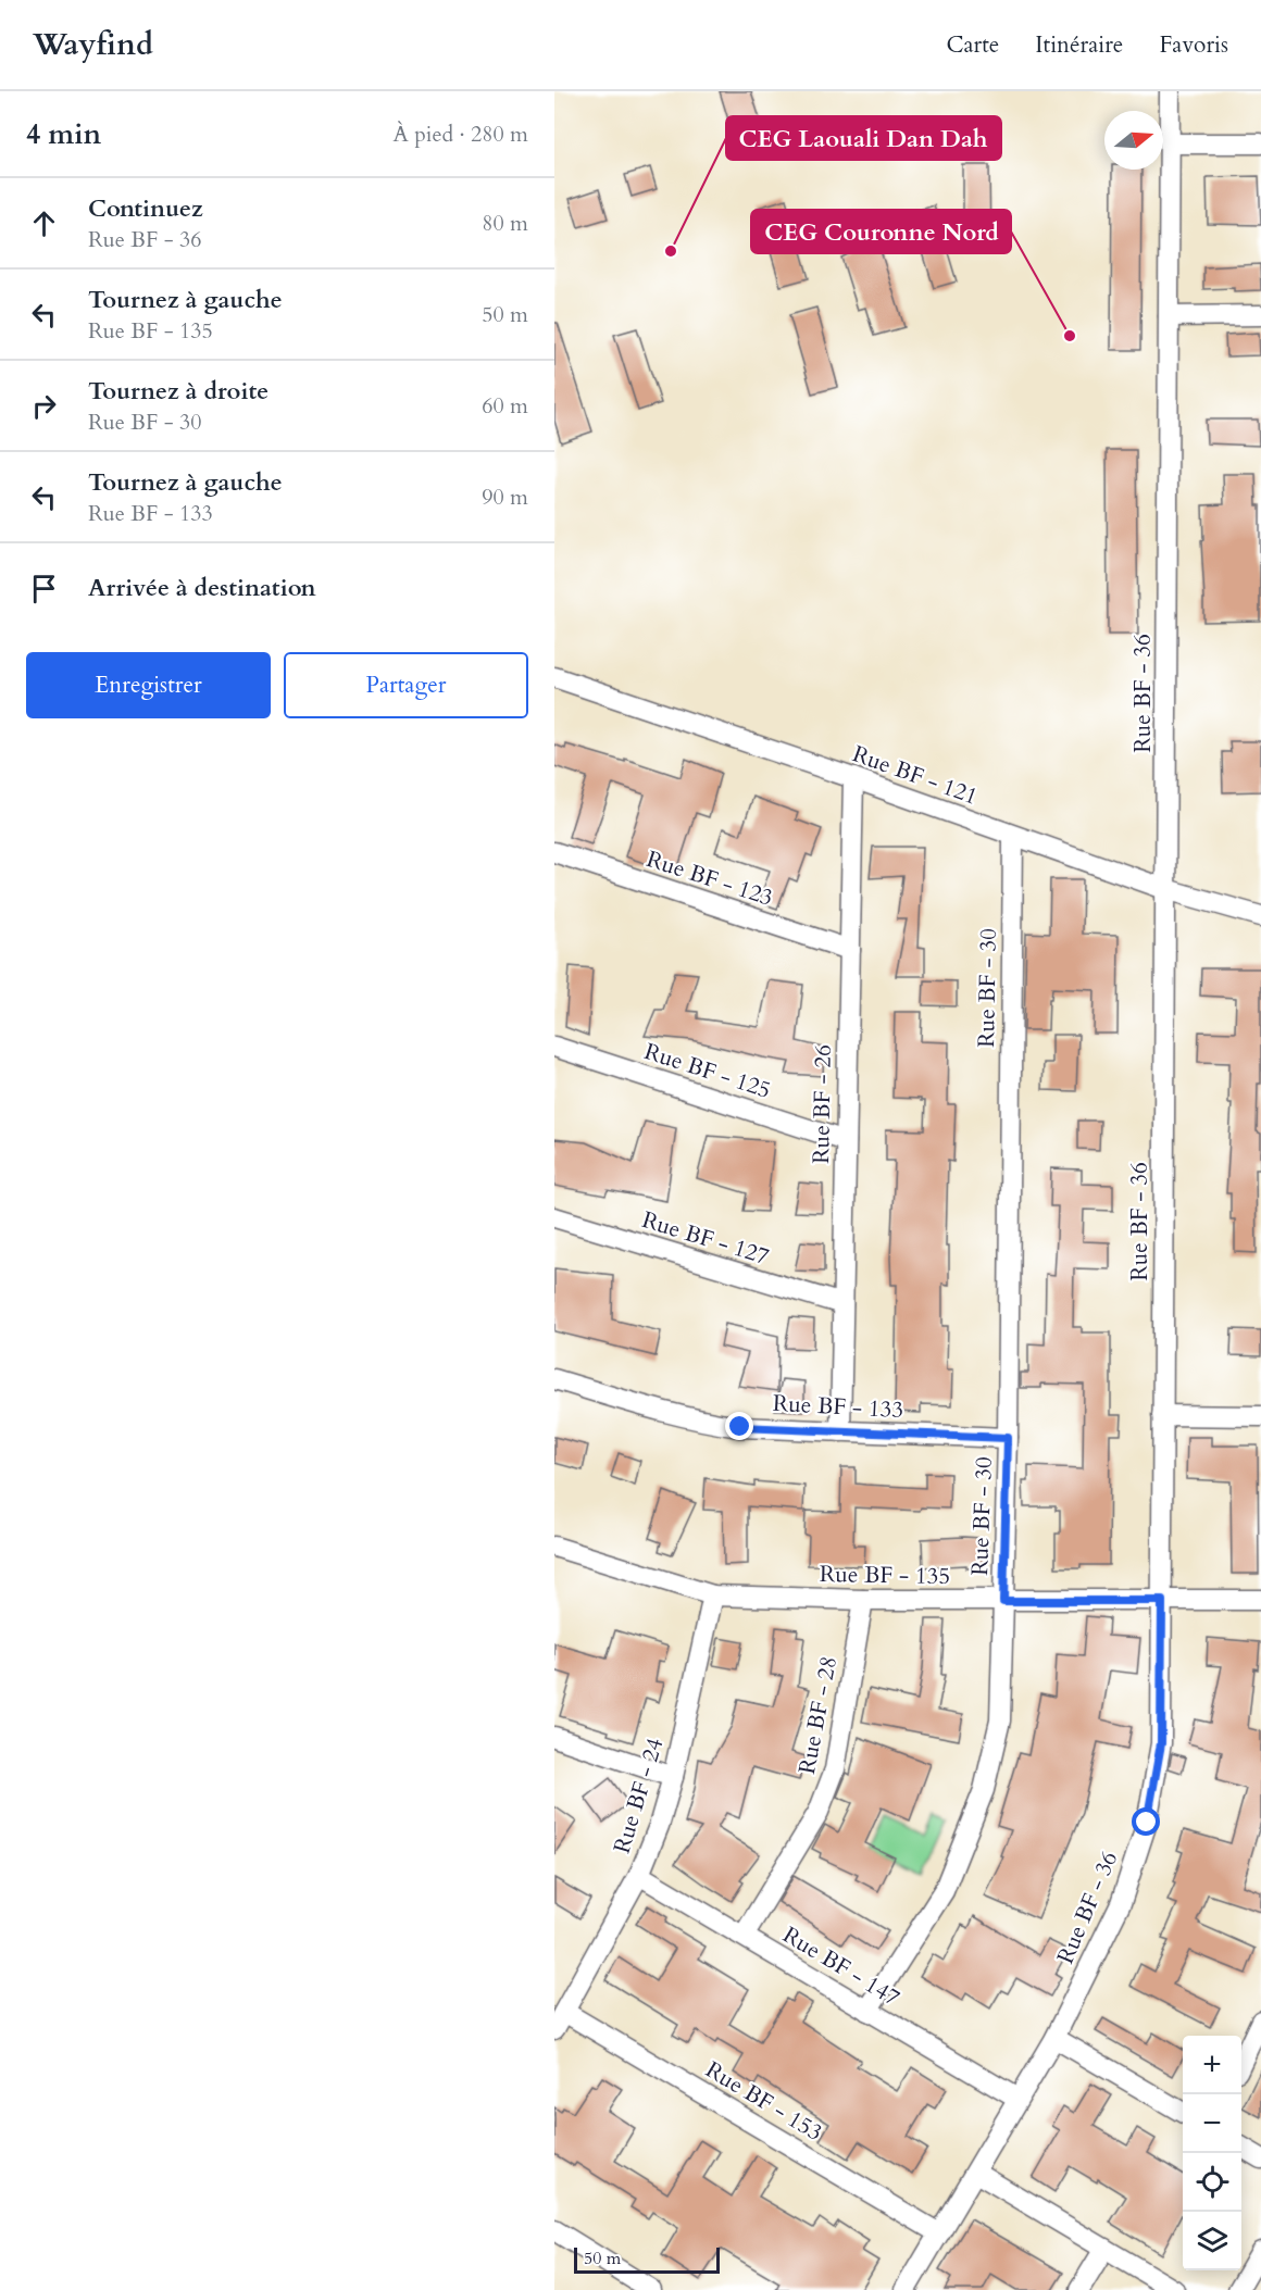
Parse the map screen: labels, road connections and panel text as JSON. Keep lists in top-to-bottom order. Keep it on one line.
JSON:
{"streets":{"street":["Rue BF - 36","Rue BF - 121","Rue BF - 123","Rue BF - 30","Rue BF - 125","Rue BF - 26","Rue BF - 127","Rue BF - 133","Rue BF - 135","Rue BF - 28","Rue BF - 24","Rue BF - 147","Rue BF - 153"]},"crossings":[["Rue BF - 36","Rue BF - 121"],["Rue BF - 36","Rue BF - 135"],["Rue BF - 36","Rue BF - 147"],["Rue BF - 36","Rue BF - 153"],["Rue BF - 121","Rue BF - 30"],["Rue BF - 121","Rue BF - 26"],["Rue BF - 123","Rue BF - 26"],["Rue BF - 30","Rue BF - 133"],["Rue BF - 30","Rue BF - 135"],["Rue BF - 30","Rue BF - 147"],["Rue BF - 125","Rue BF - 26"],["Rue BF - 26","Rue BF - 127"],["Rue BF - 26","Rue BF - 133"],["Rue BF - 135","Rue BF - 28"],["Rue BF - 135","Rue BF - 24"],["Rue BF - 28","Rue BF - 147"],["Rue BF - 24","Rue BF - 147"],["Rue BF - 24","Rue BF - 153"]],"places":["CEG Laouali Dan Dah","CEG Couronne Nord"],"scale_bar":"50 m","north":"right","page":{"header":"Wayfind","nav":["Carte","Itinéraire","Favoris"],"heading":["4 min","À pied · 280 m"],"list":[["Continuez","Rue BF - 36","80 m"],["Tournez à gauche","Rue BF - 135","50 m"],["Tournez à droite","Rue BF - 30","60 m"],["Tournez à gauche","Rue BF - 133","90 m"],"Arrivée à destination"],"buttons":["Enregistrer","Partager"],"map_buttons":["+","−"],"scale":"50 m"}}
